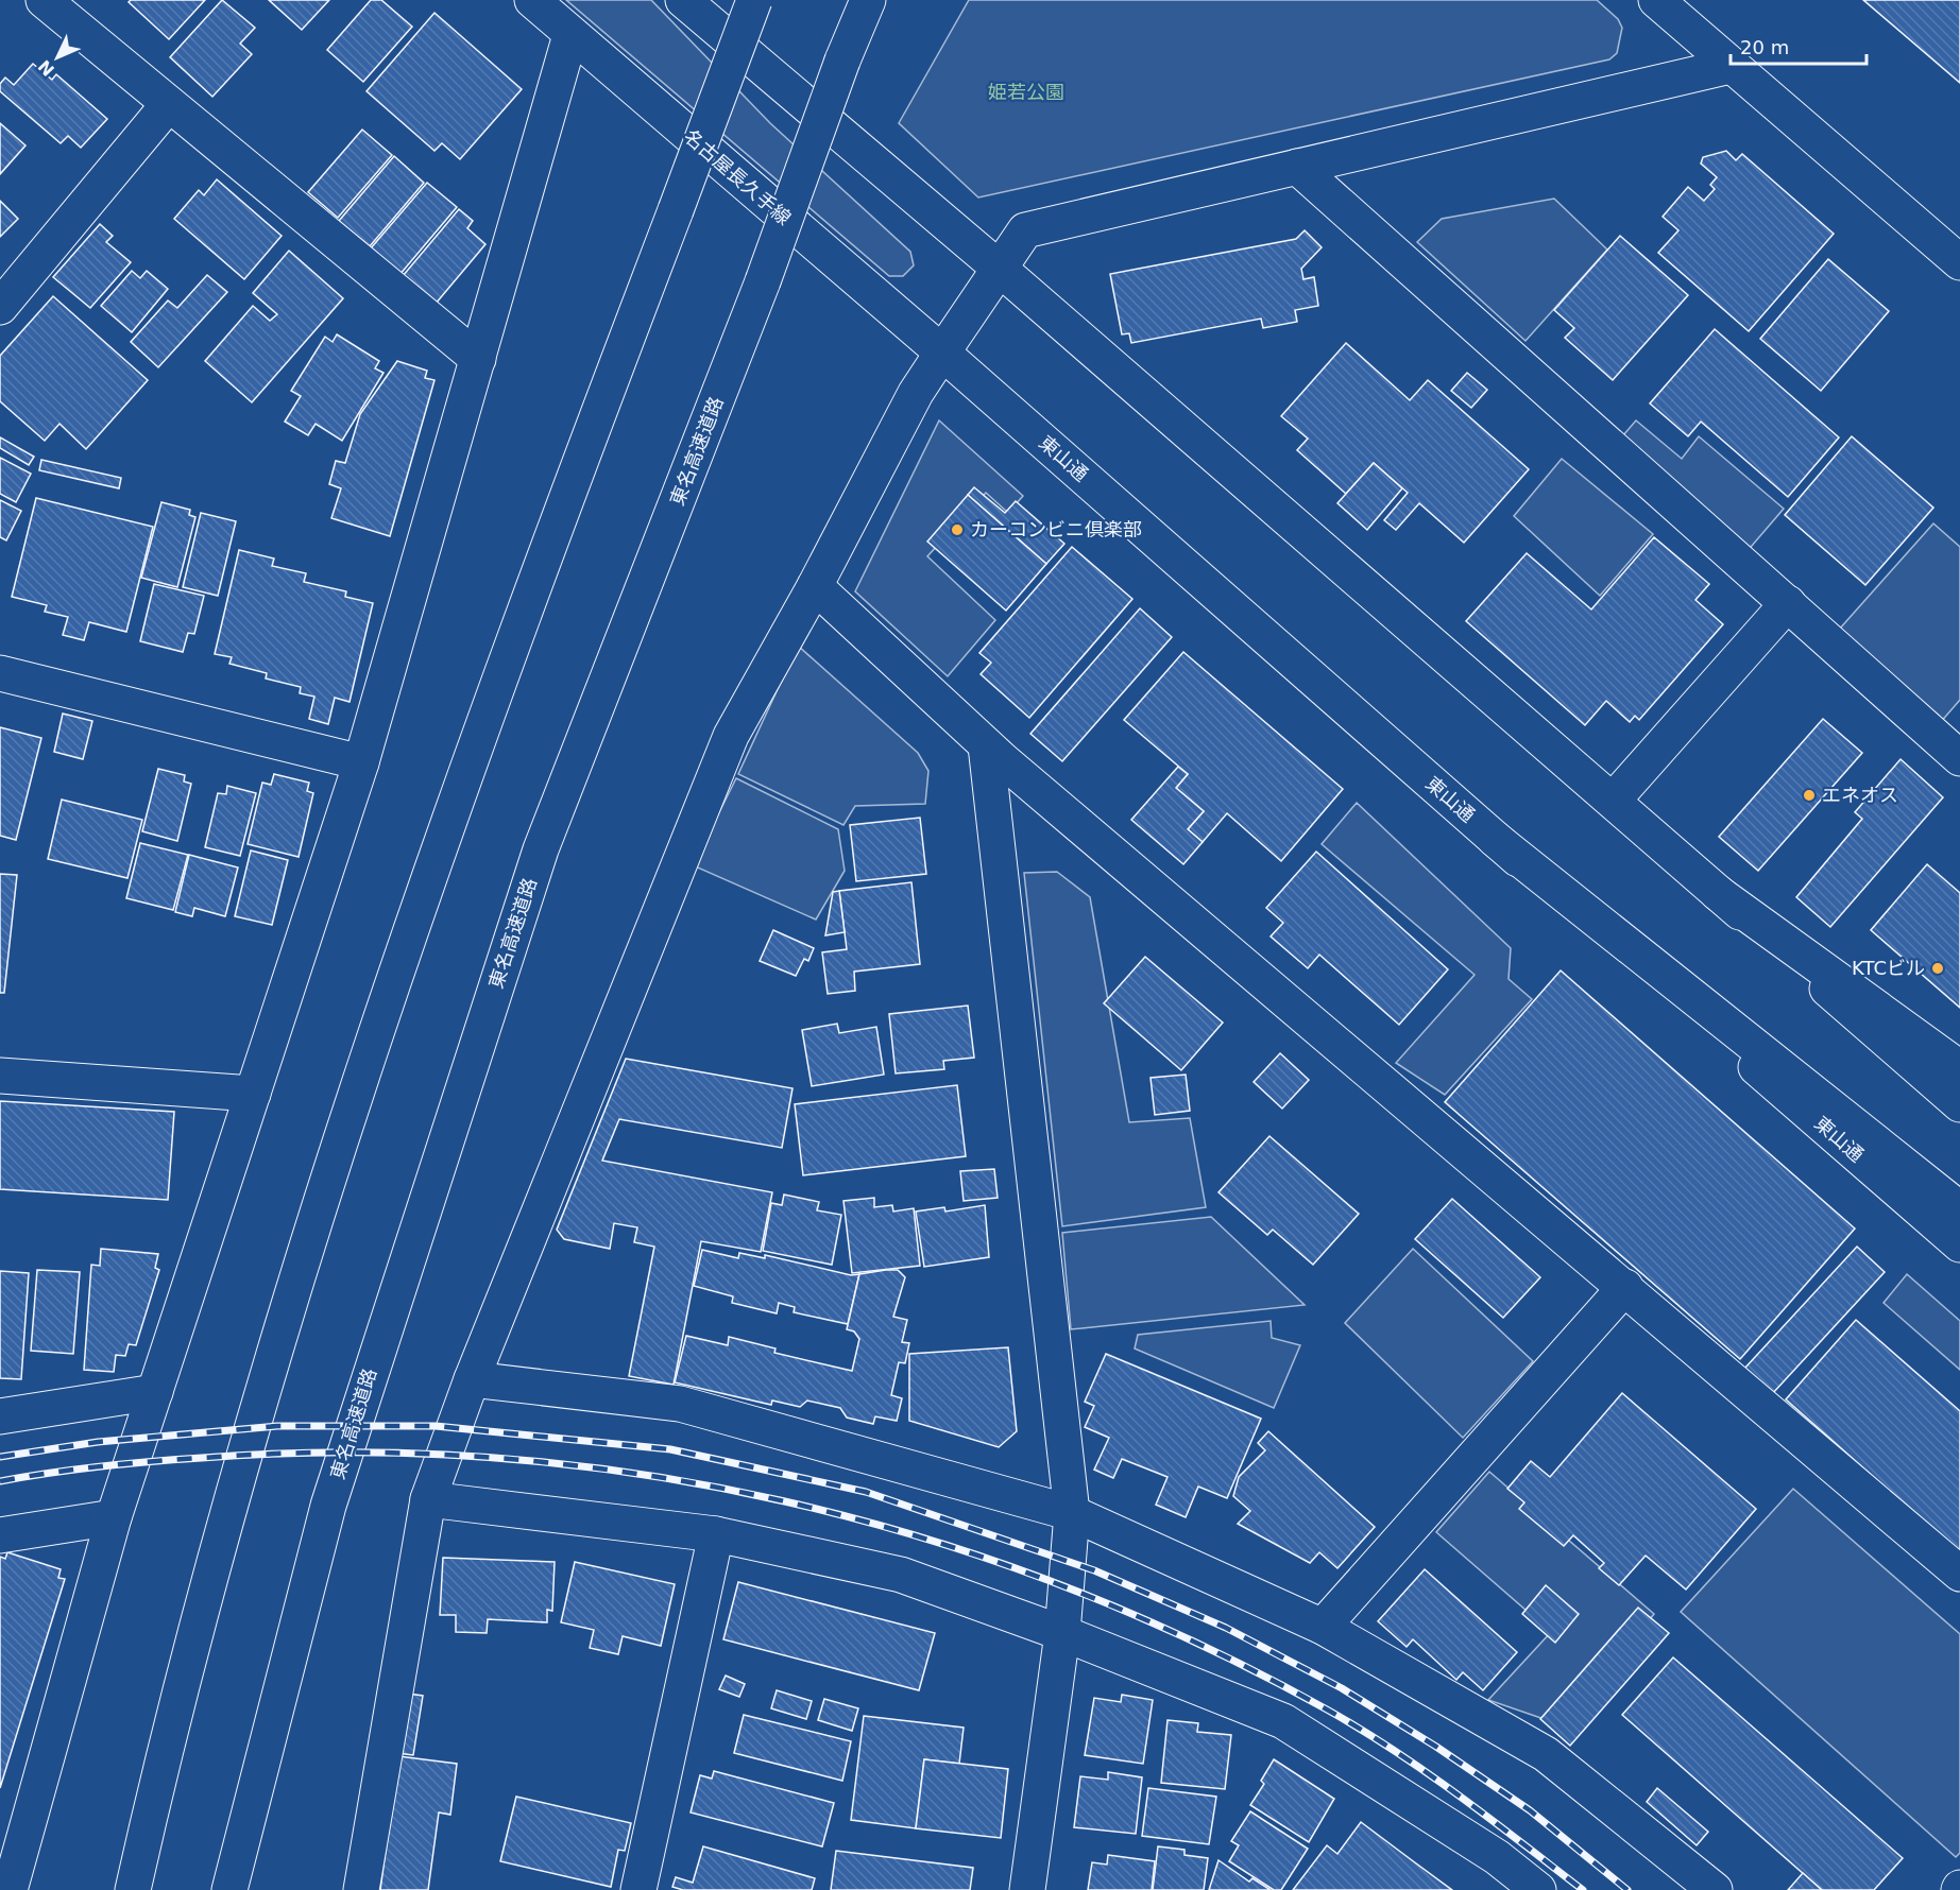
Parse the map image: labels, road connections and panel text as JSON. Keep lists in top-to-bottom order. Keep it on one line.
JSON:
{"streets":{"main road":["名古屋長久手線","東名高速道路","東山通"]},"crossings":[["名古屋長久手線","東山通"]],"parks":["姫若公園"],"places":["カーコンビニ倶楽部","エネオス","KTCビル"],"scale_bar":"20 m","north":"bottom left"}
